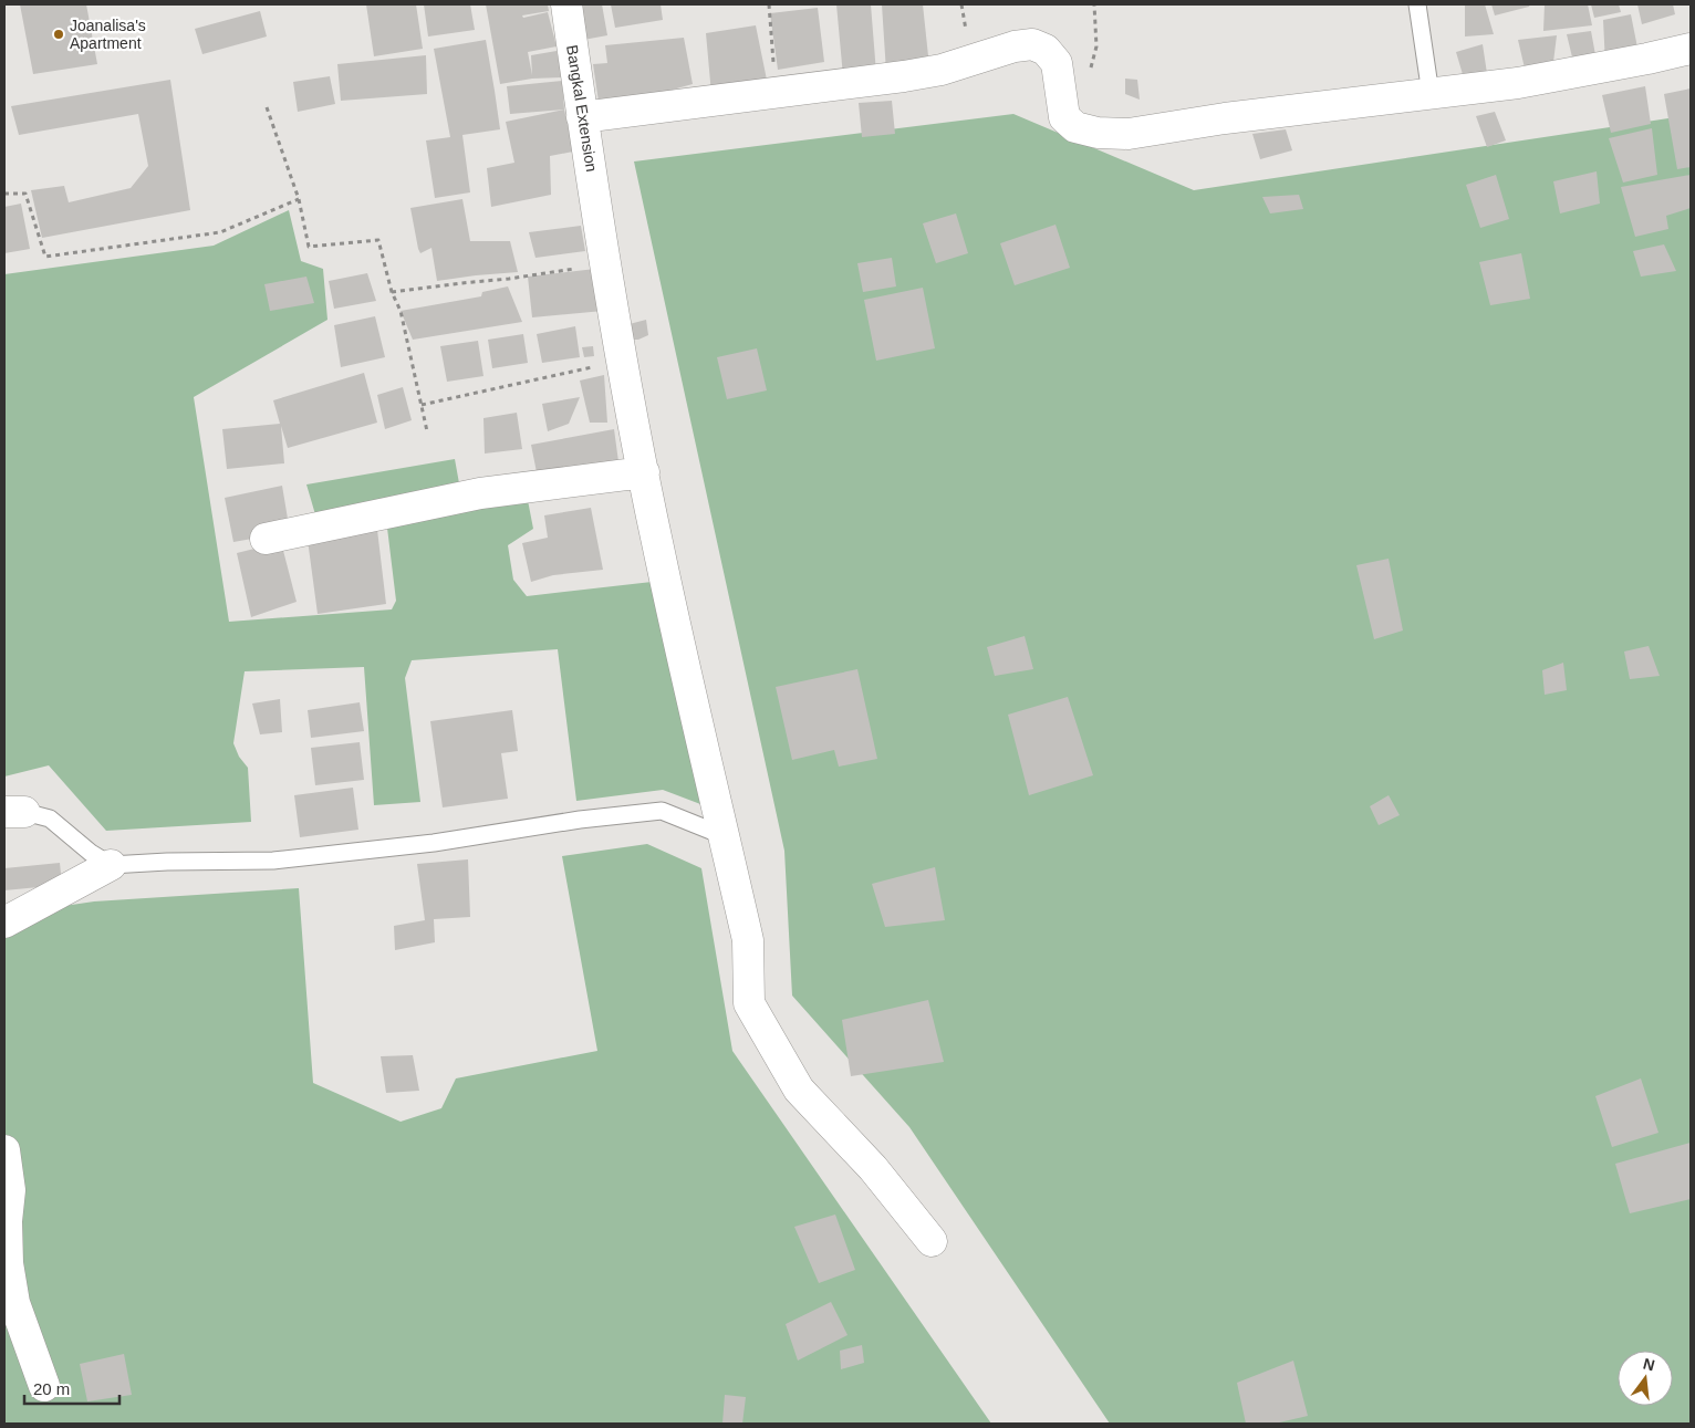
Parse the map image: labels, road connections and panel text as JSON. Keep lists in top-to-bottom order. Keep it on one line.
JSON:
{"streets":{"street":["Bangkal Extension"]},"places":["Joanalisa's Apartment"],"scale_bar":"20 m","north":"top"}
